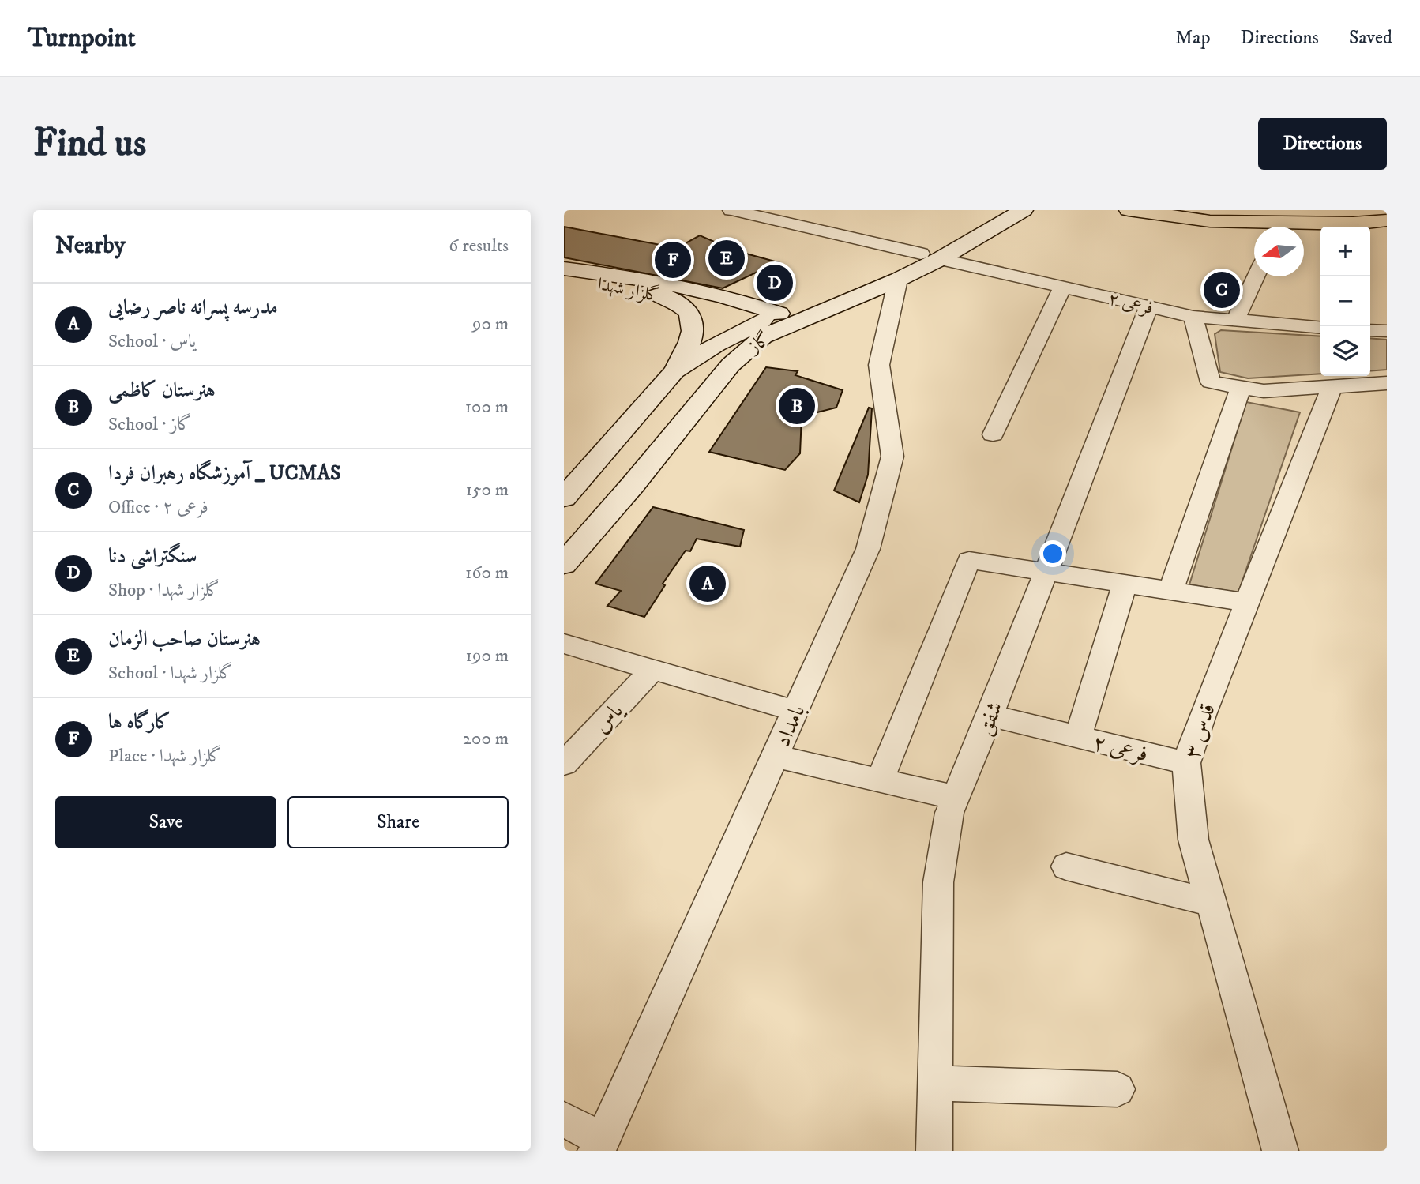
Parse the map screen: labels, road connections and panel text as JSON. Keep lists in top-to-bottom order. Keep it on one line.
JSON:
{"streets":{"main road":["گلزار شهدا","گاز"],"street":["فرعی ۲","یاس","شفق","بامداد","قدس ۳"]},"crossings":[["گلزار شهدا","گاز"],["فرعی ۲","گاز"],["فرعی ۲","شفق"],["فرعی ۲","قدس ۳"],["گاز","بامداد"]],"north":"left","page":{"header":"Turnpoint","nav":["Map","Directions","Saved"],"buttons":["Directions",["Save","Share"]],"title":"Find us","heading":["Nearby","6 results"],"map_buttons":["+","−"],"pins":["E","F","D","C","B","A"],"list":[{"mark":"A","name":"مدرسه پسرانه ناصر رضایی","note":"School · یاس","value":"90 m"},{"mark":"B","name":"هنرستان کاظمی","note":"School · گاز","value":"100 m"},{"mark":"C","name":"آموزشگاه رهبران فردا _ UCMAS","note":"Office · فرعی ۲","value":"150 m"},{"mark":"D","name":"سنگتراشی دنا","note":"Shop · گلزار شهدا","value":"160 m"},{"mark":"E","name":"هنرستان صاحب الزمان","note":"School · گلزار شهدا","value":"190 m"},{"mark":"F","name":"کارگاه ها","note":"Place · گلزار شهدا","value":"200 m"}]}}
